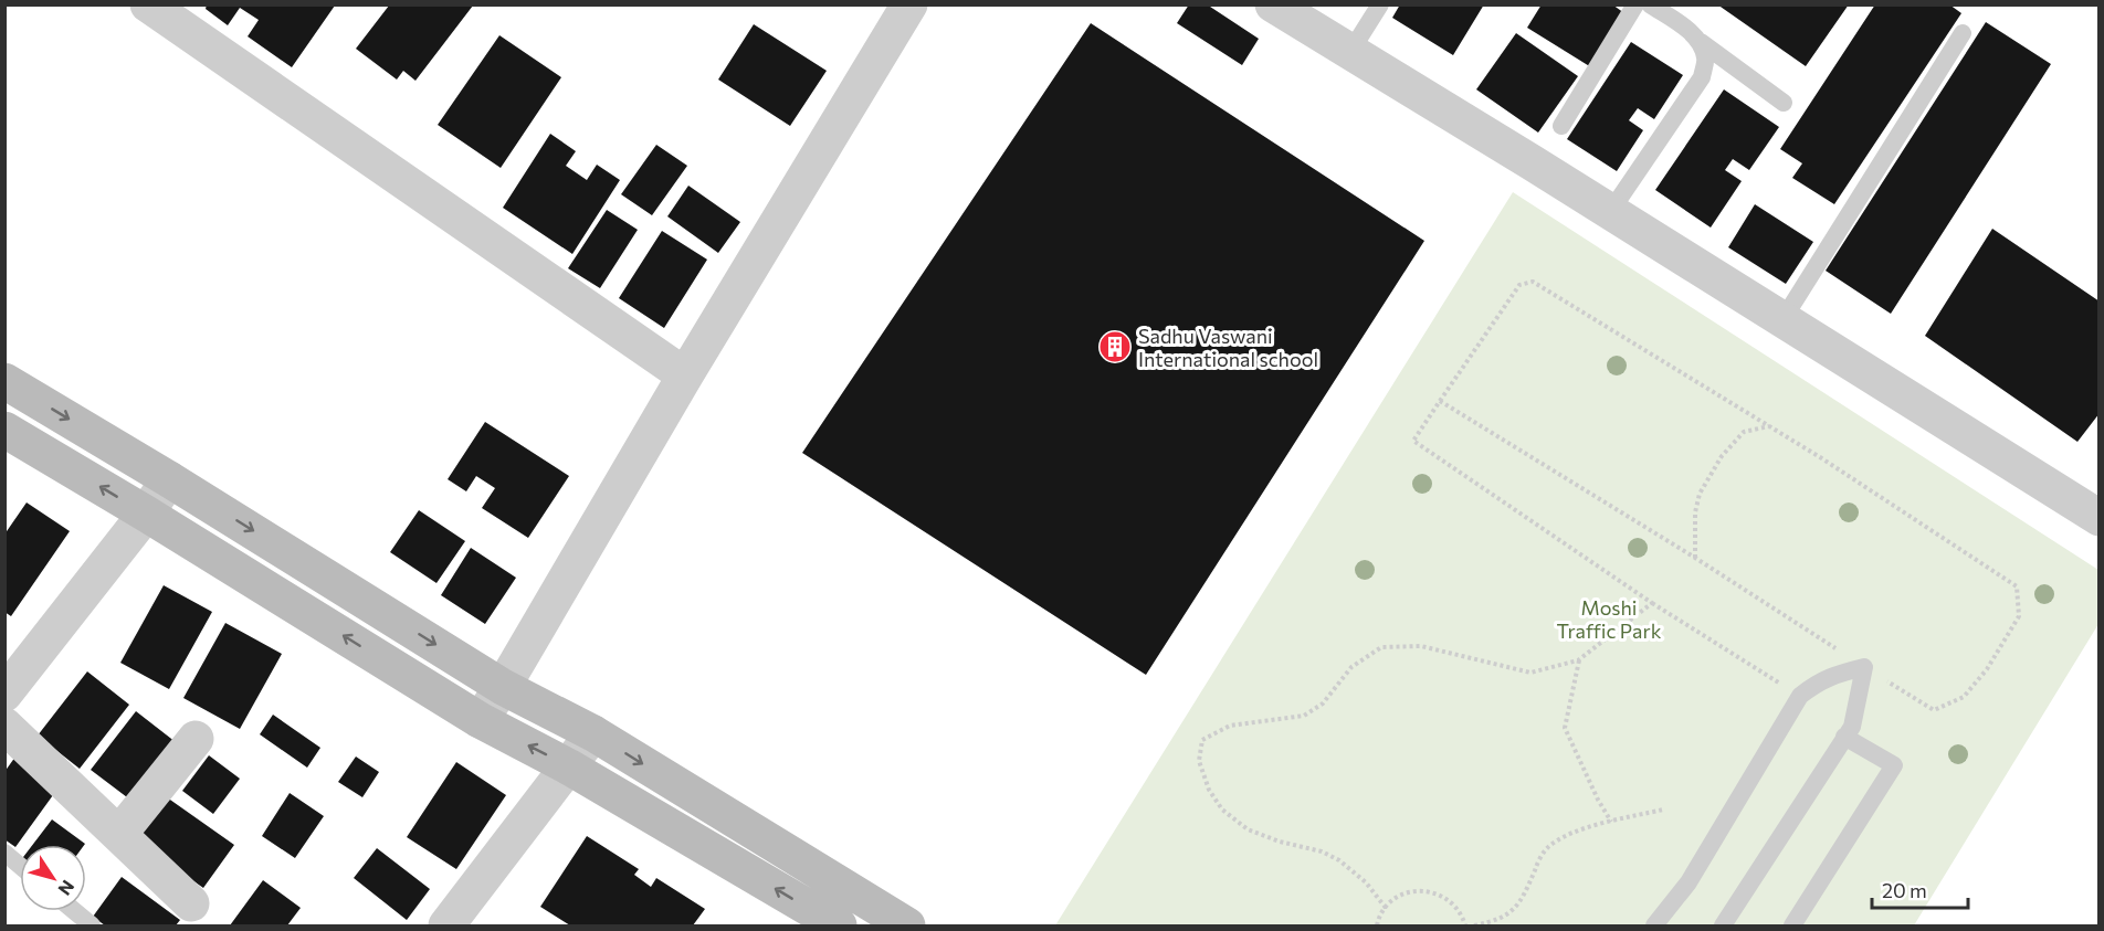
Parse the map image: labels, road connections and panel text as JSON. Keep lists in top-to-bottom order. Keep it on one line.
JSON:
{"parks":["Moshi Traffic Park"],"places":{"building":["Sadhu Vaswani International school"]},"scale_bar":"20 m","north":"bottom right"}
